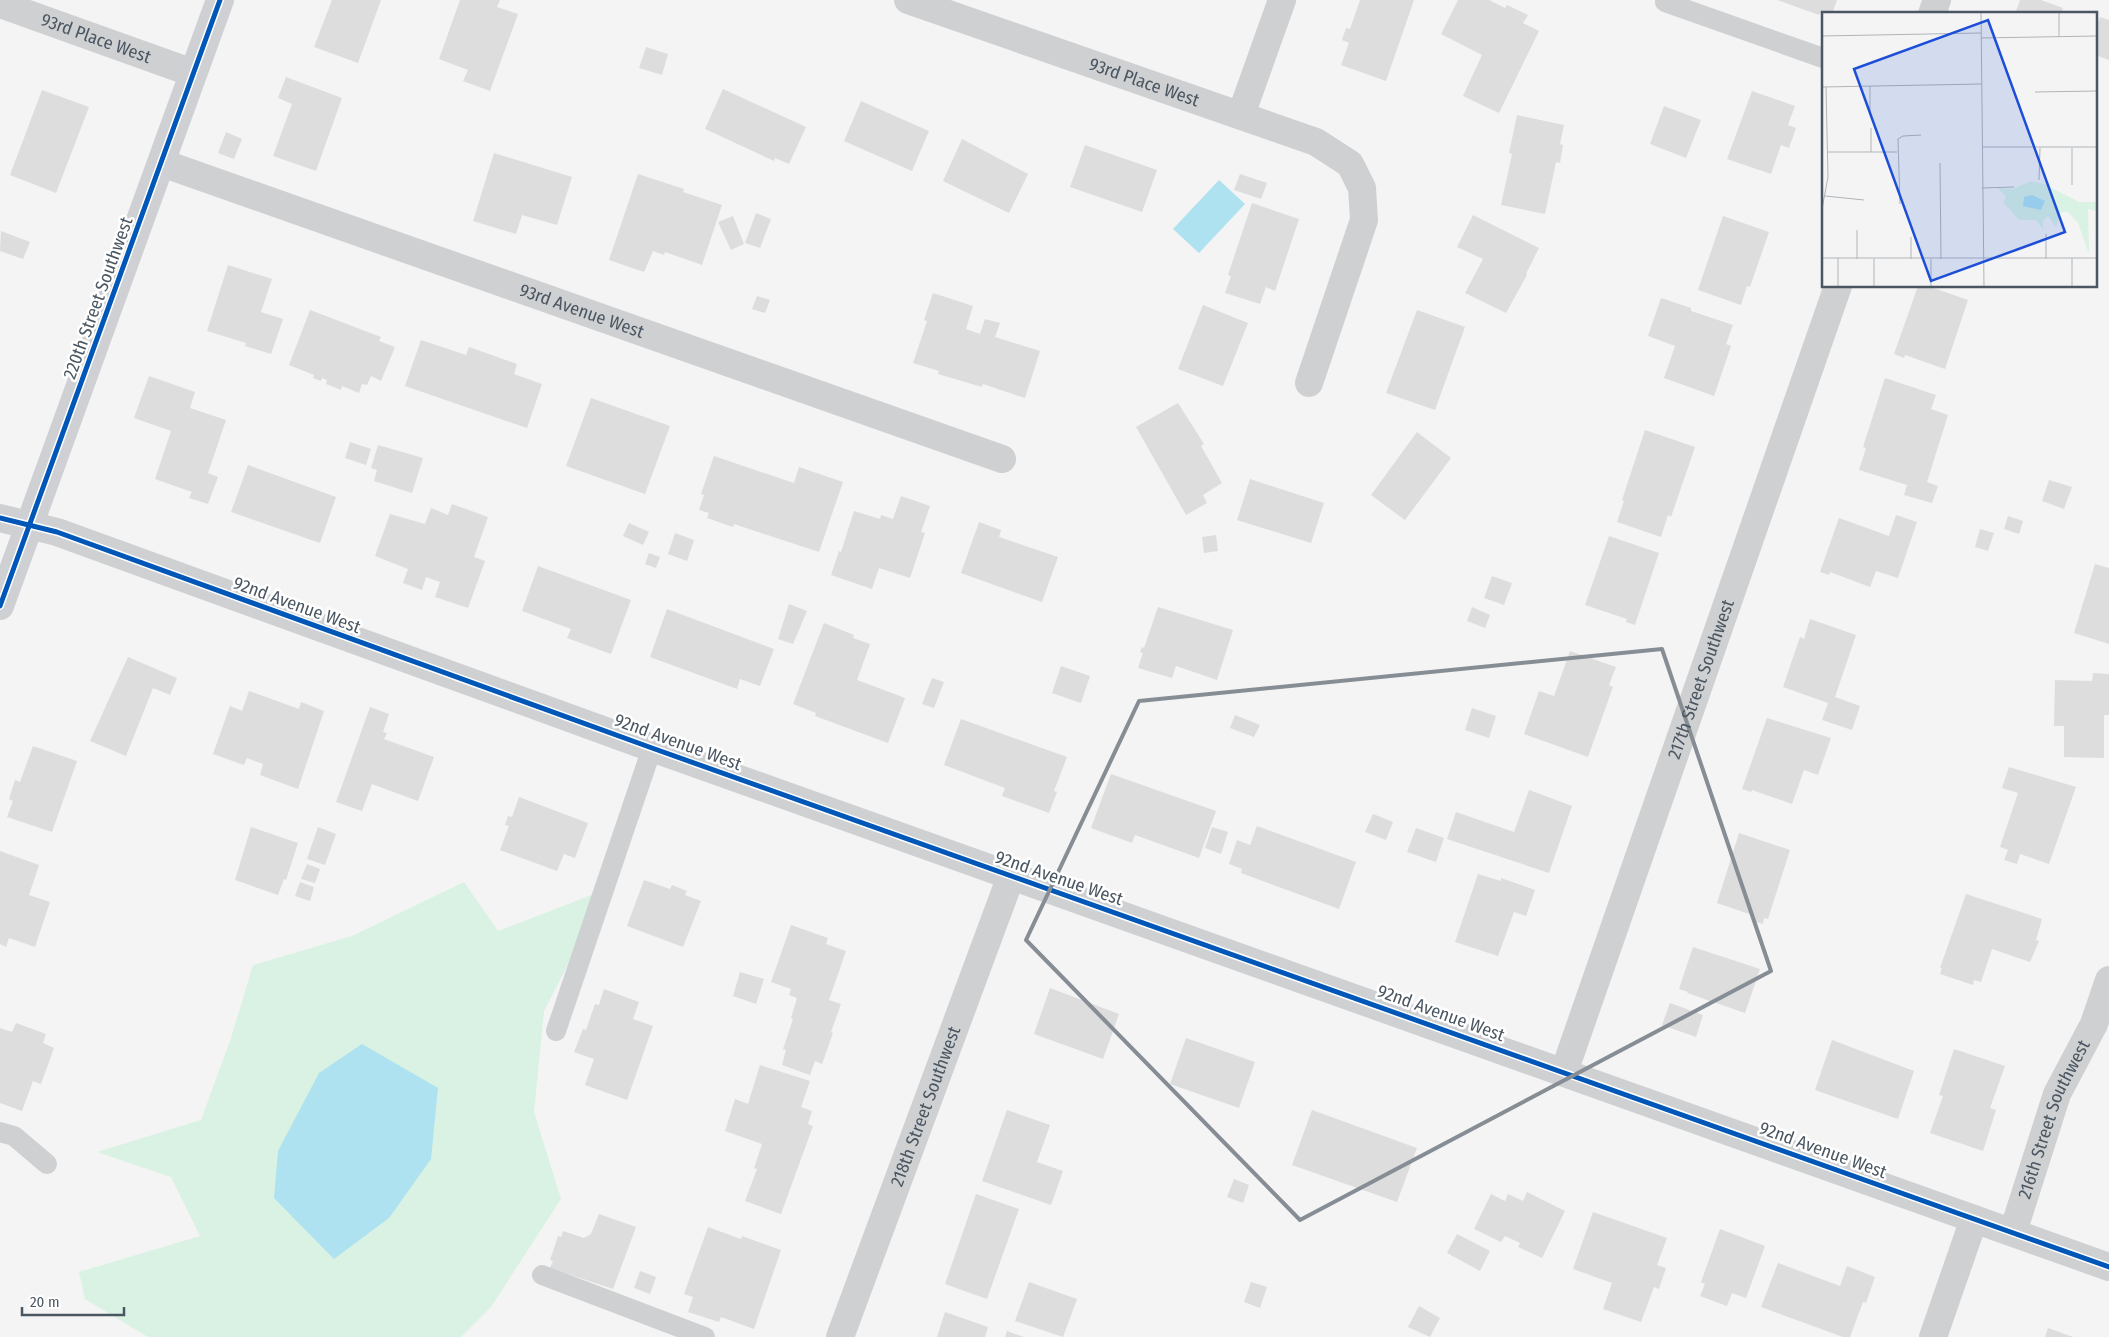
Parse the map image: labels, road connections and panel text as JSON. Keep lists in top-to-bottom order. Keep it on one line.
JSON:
{"streets":{"main road":["220th Street Southwest"],"street":["93rd Place West","93rd Avenue West","92nd Avenue West","217th Street Southwest","218th Street Southwest","216th Street Southwest"]},"crossings":[["93rd Place West","220th Street Southwest"],["220th Street Southwest","93rd Avenue West"],["220th Street Southwest","92nd Avenue West"],["92nd Avenue West","217th Street Southwest"],["92nd Avenue West","218th Street Southwest"],["92nd Avenue West","216th Street Southwest"]],"scale_bar":"20 m"}
